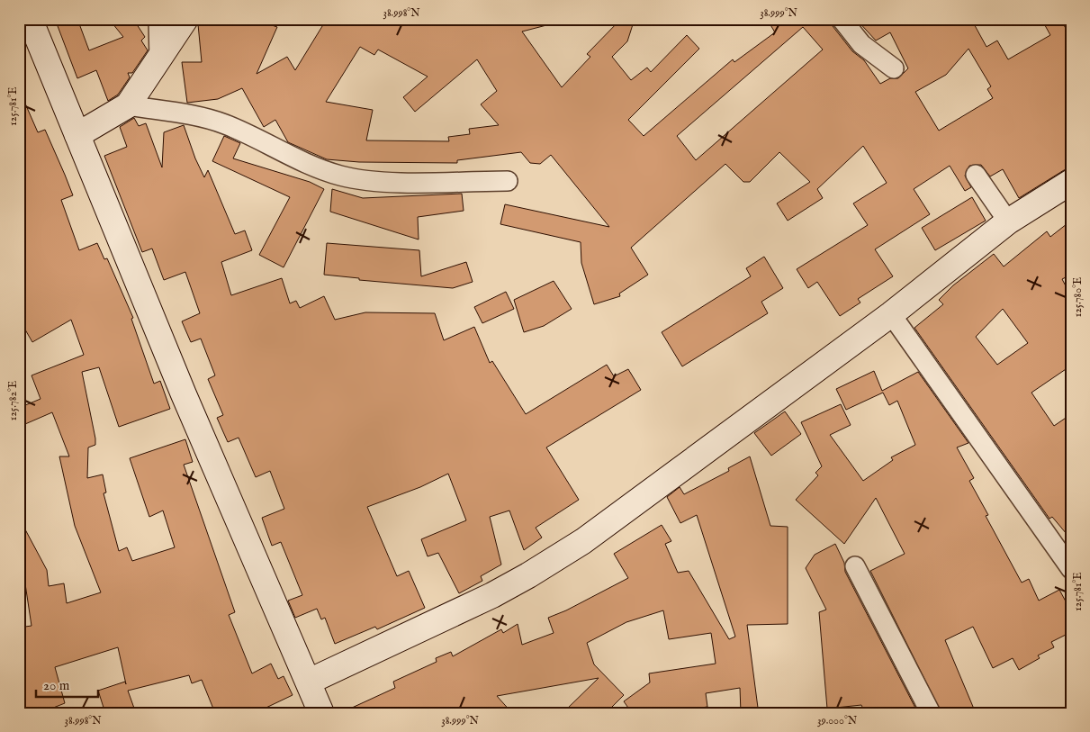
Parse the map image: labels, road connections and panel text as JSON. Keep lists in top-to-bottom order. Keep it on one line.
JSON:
{"scale_bar":"20 m","coordinates":["38.998°N","38.999°N","125.781°E","125.780°E","125.782°E","39.000°N"]}
